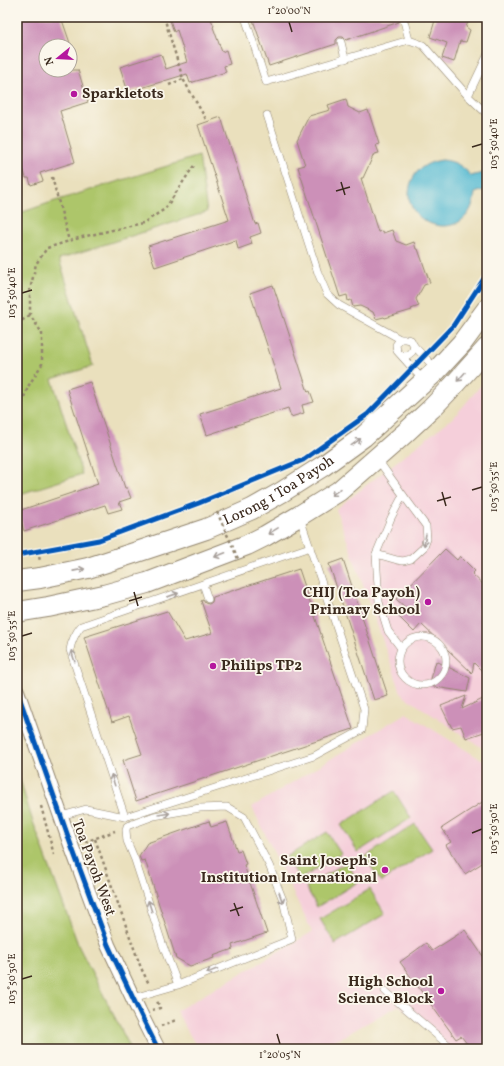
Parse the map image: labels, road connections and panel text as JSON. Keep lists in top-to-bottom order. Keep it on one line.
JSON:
{"streets":{"main road":["Lorong 1 Toa Payoh"],"street":["Toa Payoh West"]},"places":["Sparkletots","CHIJ (Toa Payoh) Primary School","Philips TP2","Saint Joseph's Institution International","High School Science Block"],"north":"left","coordinates":["1°20'00\"N","103°50'40\"E","103°50'35\"E","103°50'30\"E","1°20'05\"N"]}
